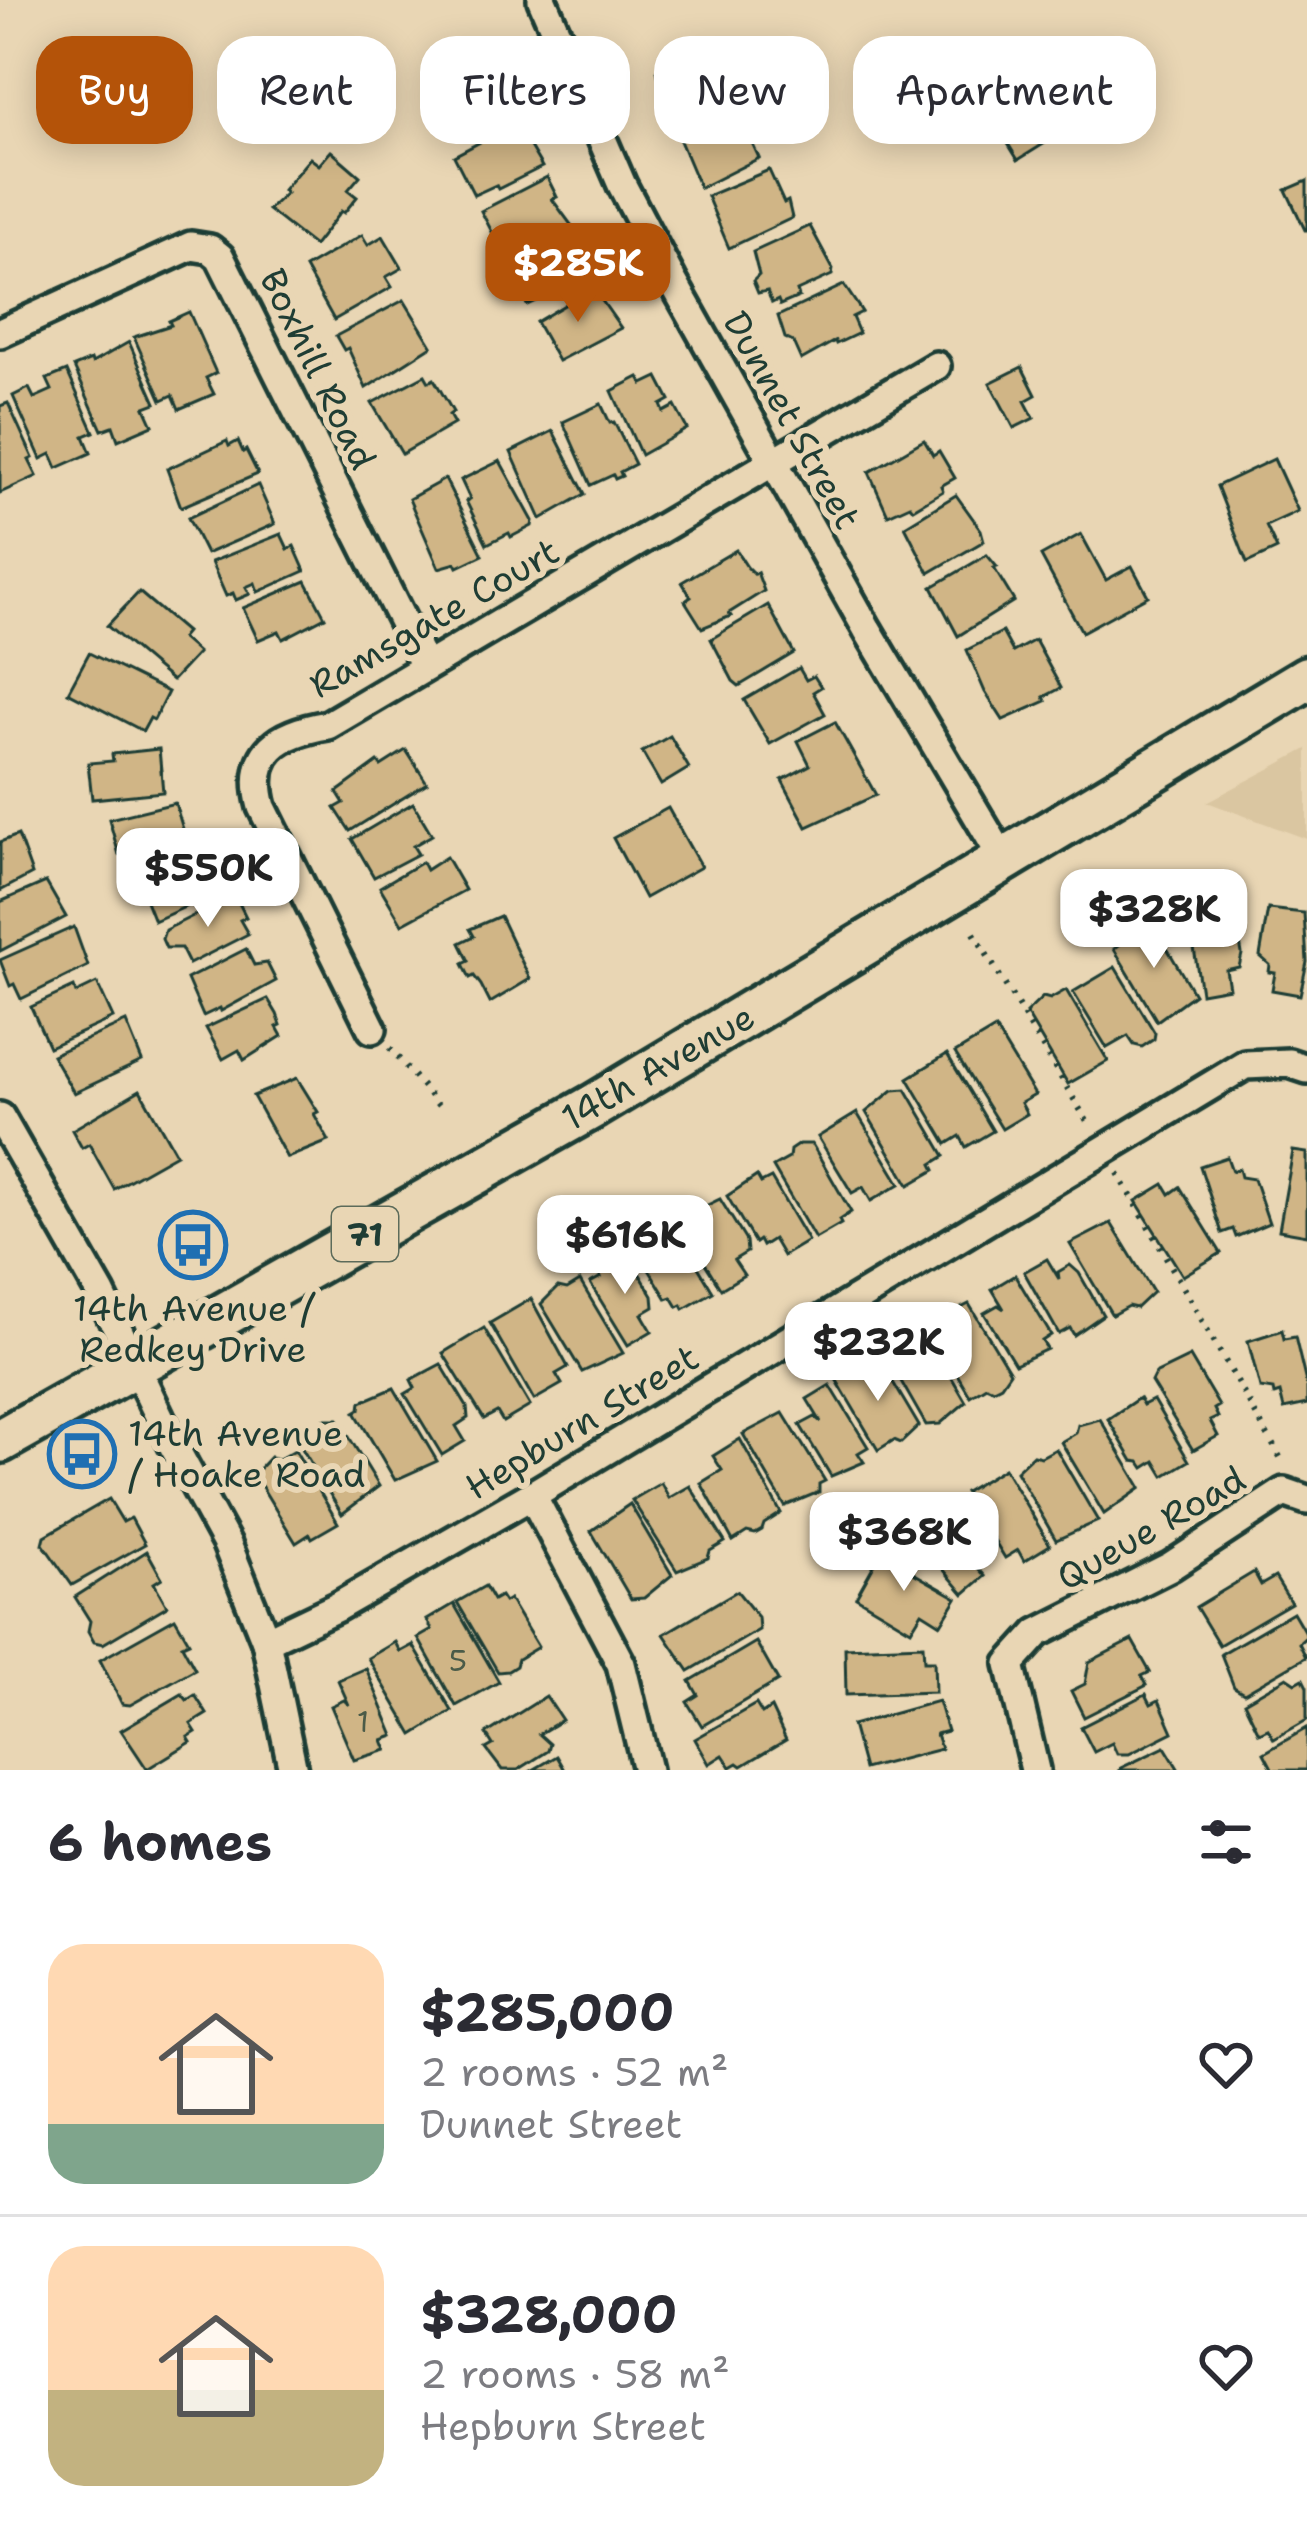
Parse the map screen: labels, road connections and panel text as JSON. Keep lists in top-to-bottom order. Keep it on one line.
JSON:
{"streets":{"main road":["14th Avenue","71"],"street":["Boxhill Road","Dunnet Street","Ramsgate Court","Hepburn Street","Queue Road"]},"crossings":[["Boxhill Road","Ramsgate Court"],["Dunnet Street","Ramsgate Court"],["Dunnet Street","14th Avenue"]],"places":{"bus stop":["14th Avenue / Redkey Drive","14th Avenue / Hoake Road"]},"house_numbers":["5","1"],"page":{"chip":["Buy","Rent","Filters","New","Apartment"],"price":["$285K","$550K","$328K","$616K","$232K","$368K"],"heading":"6 homes","list":[{"name":"$285,000","note":"2 rooms · 52 m² · Dunnet Street"},{"name":"$328,000","note":"2 rooms · 58 m² · Hepburn Street"}]}}
